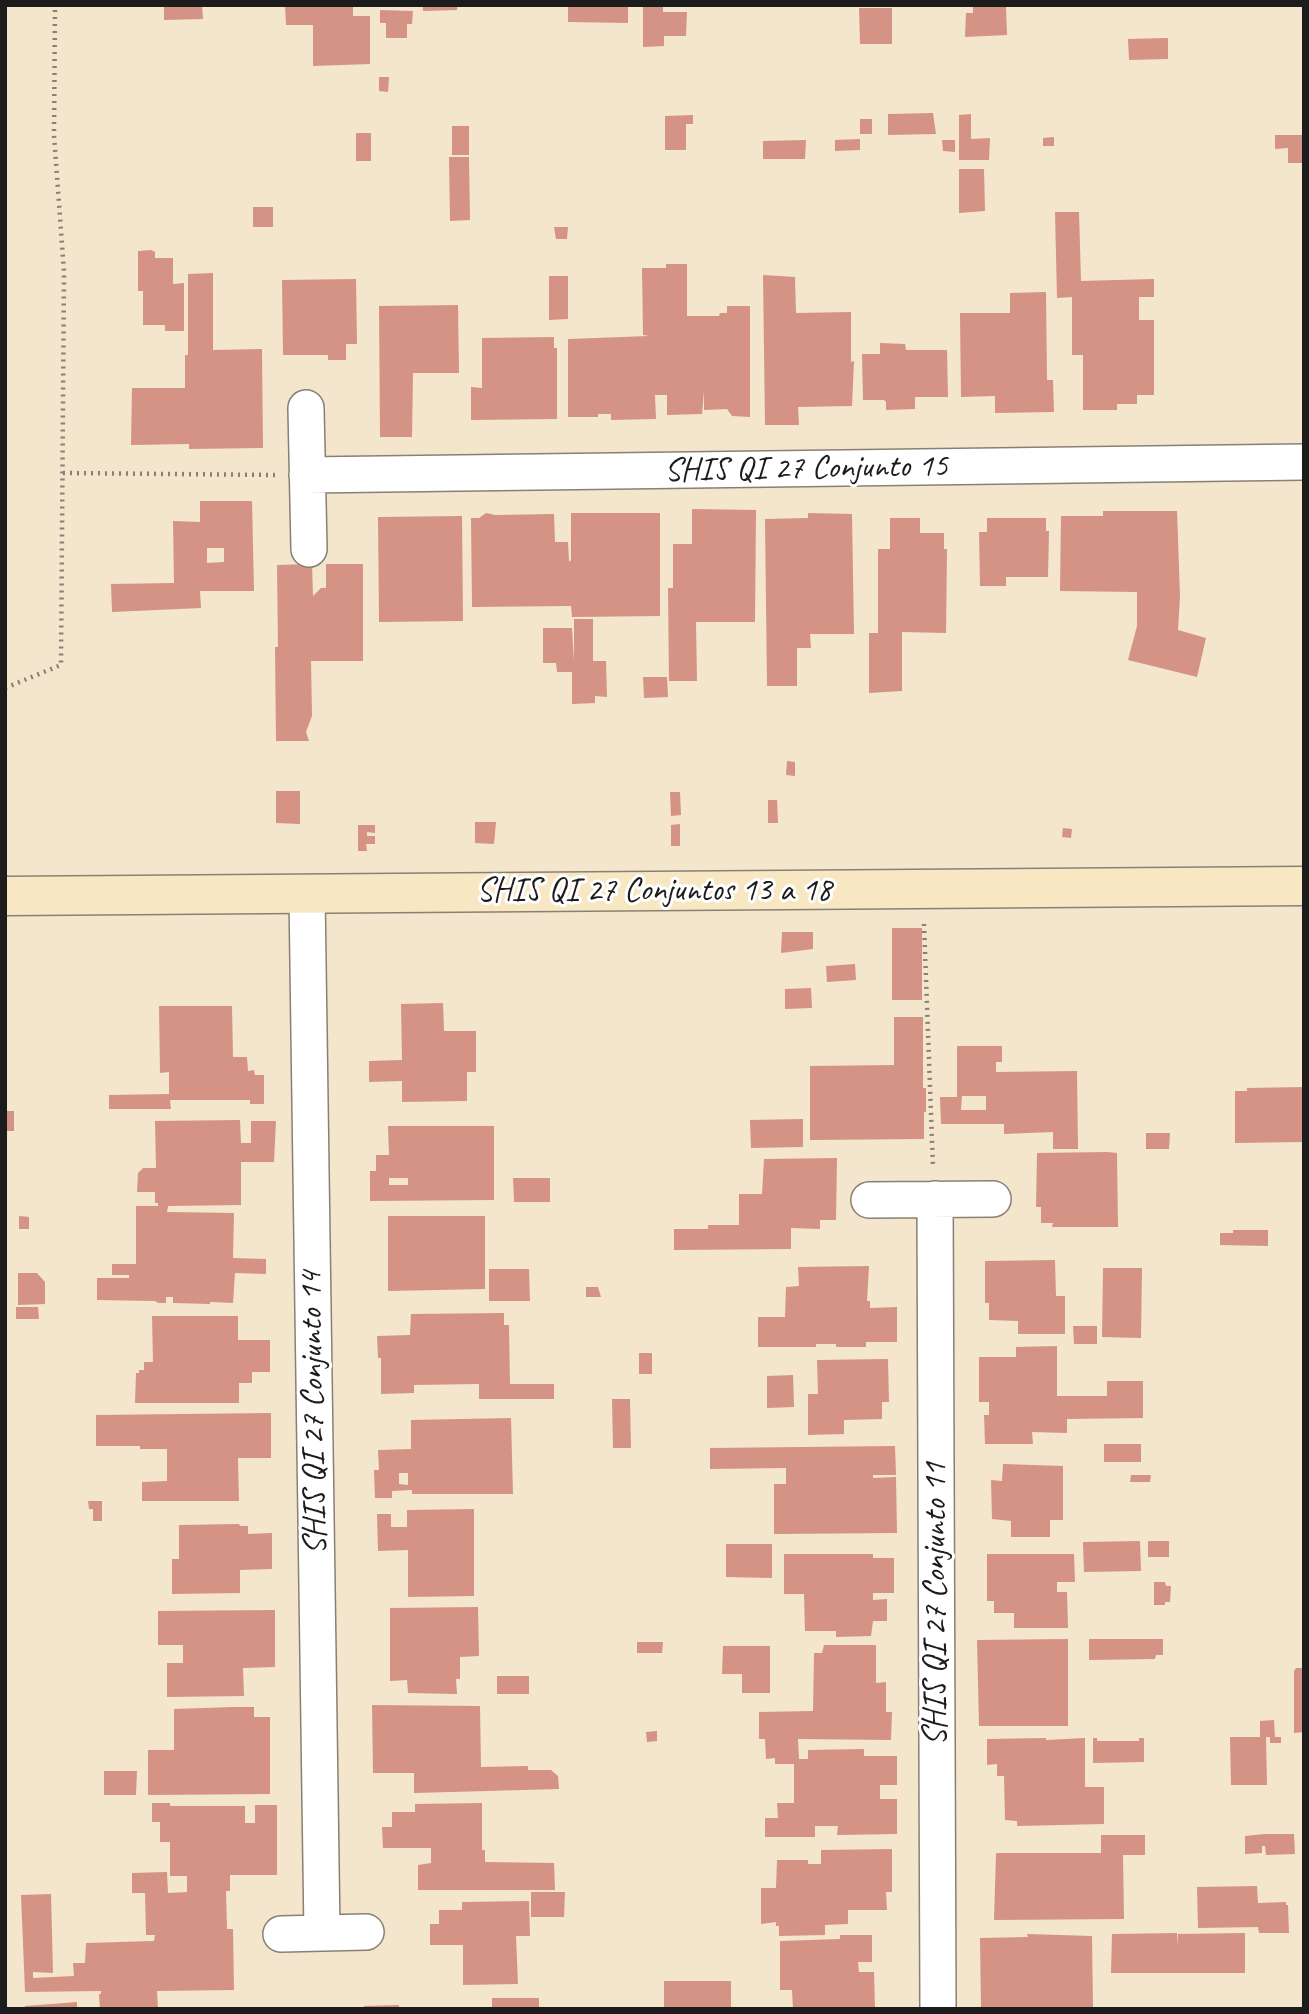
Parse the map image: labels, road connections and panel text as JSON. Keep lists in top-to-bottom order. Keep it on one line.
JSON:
{"streets":{"street":["SHIS QI 27 Conjunto 15","SHIS QI 27 Conjuntos 13 a 18","SHIS QI 27 Conjunto 14","SHIS QI 27 Conjunto 11"]},"crossings":[["SHIS QI 27 Conjuntos 13 a 18","SHIS QI 27 Conjunto 14"]]}
